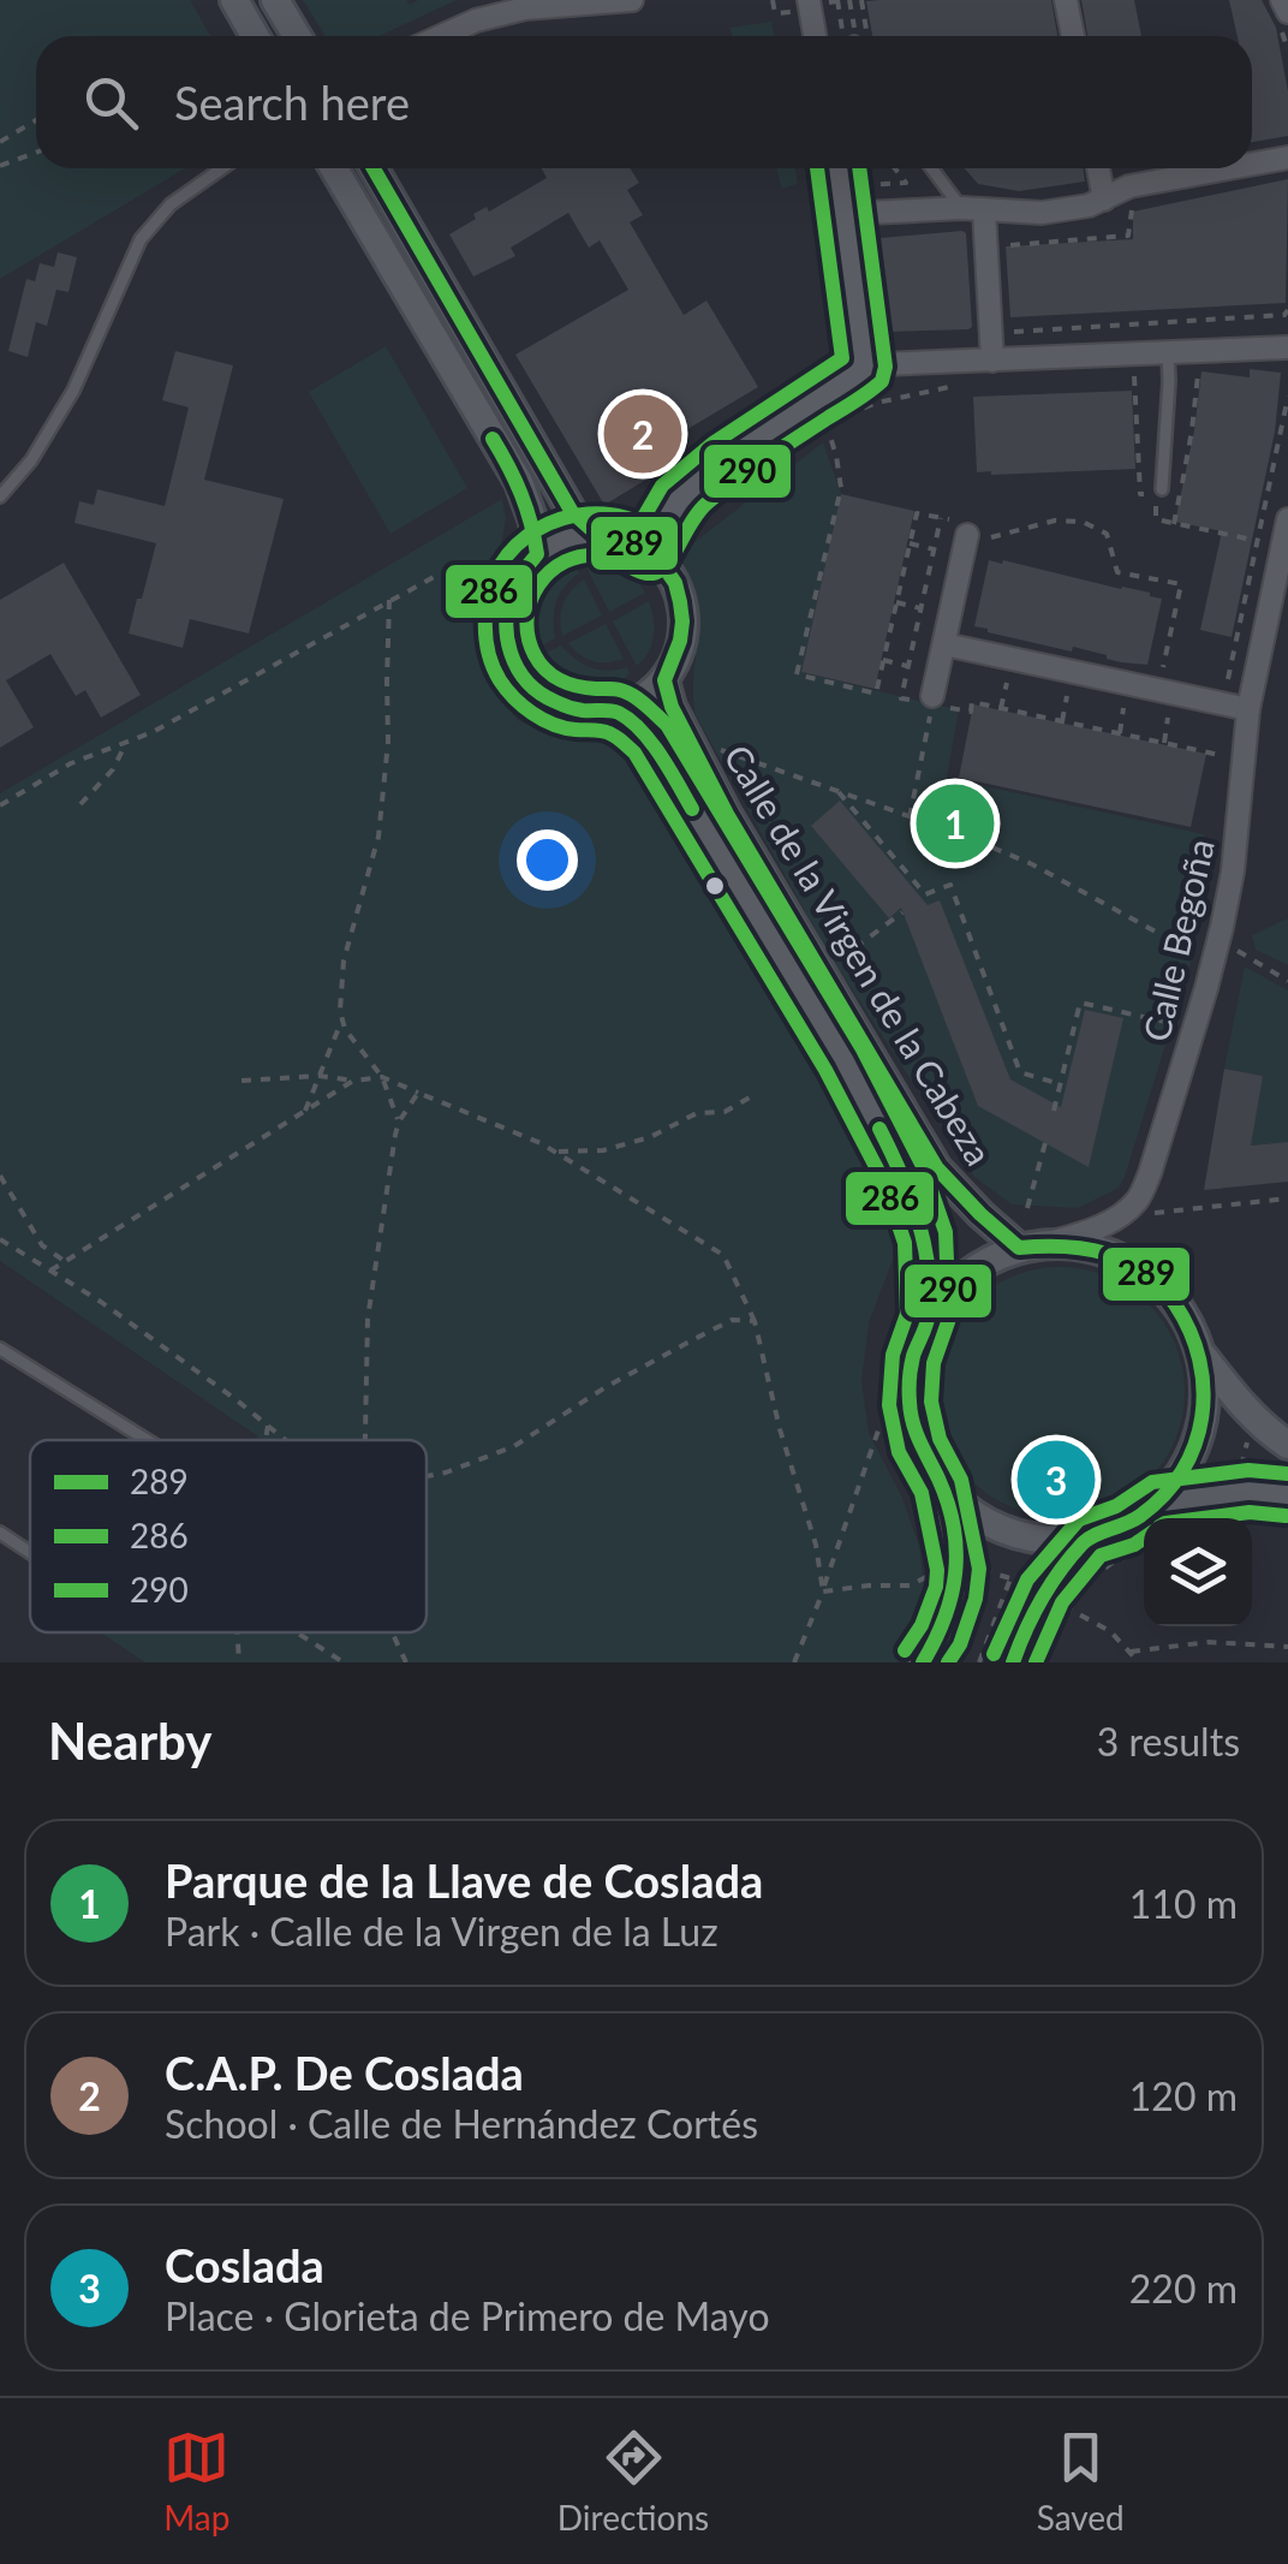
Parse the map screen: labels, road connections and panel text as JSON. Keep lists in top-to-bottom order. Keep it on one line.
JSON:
{"streets":{"main road":["Calle de la Virgen de la Cabeza"],"street":["Calle Begoña"]},"crossings":[["Calle Begoña","Calle de la Virgen de la Cabeza"]],"lines":["transit line 289","transit line 286","transit line 290"],"legend":["289","286","290"],"page":{"search":"Search here","pins":["2","1","3"],"heading":["Nearby","3 results"],"list":[{"mark":"1","name":"Parque de la Llave de Coslada","note":"Park · Calle de la Virgen de la Luz","value":"110 m"},{"mark":"2","name":"C.A.P. De Coslada","note":"School · Calle de Hernández Cortés","value":"120 m"},{"mark":"3","name":"Coslada","note":"Place · Glorieta de Primero de Mayo","value":"220 m"}],"nav":["Map","Directions","Saved"]}}
